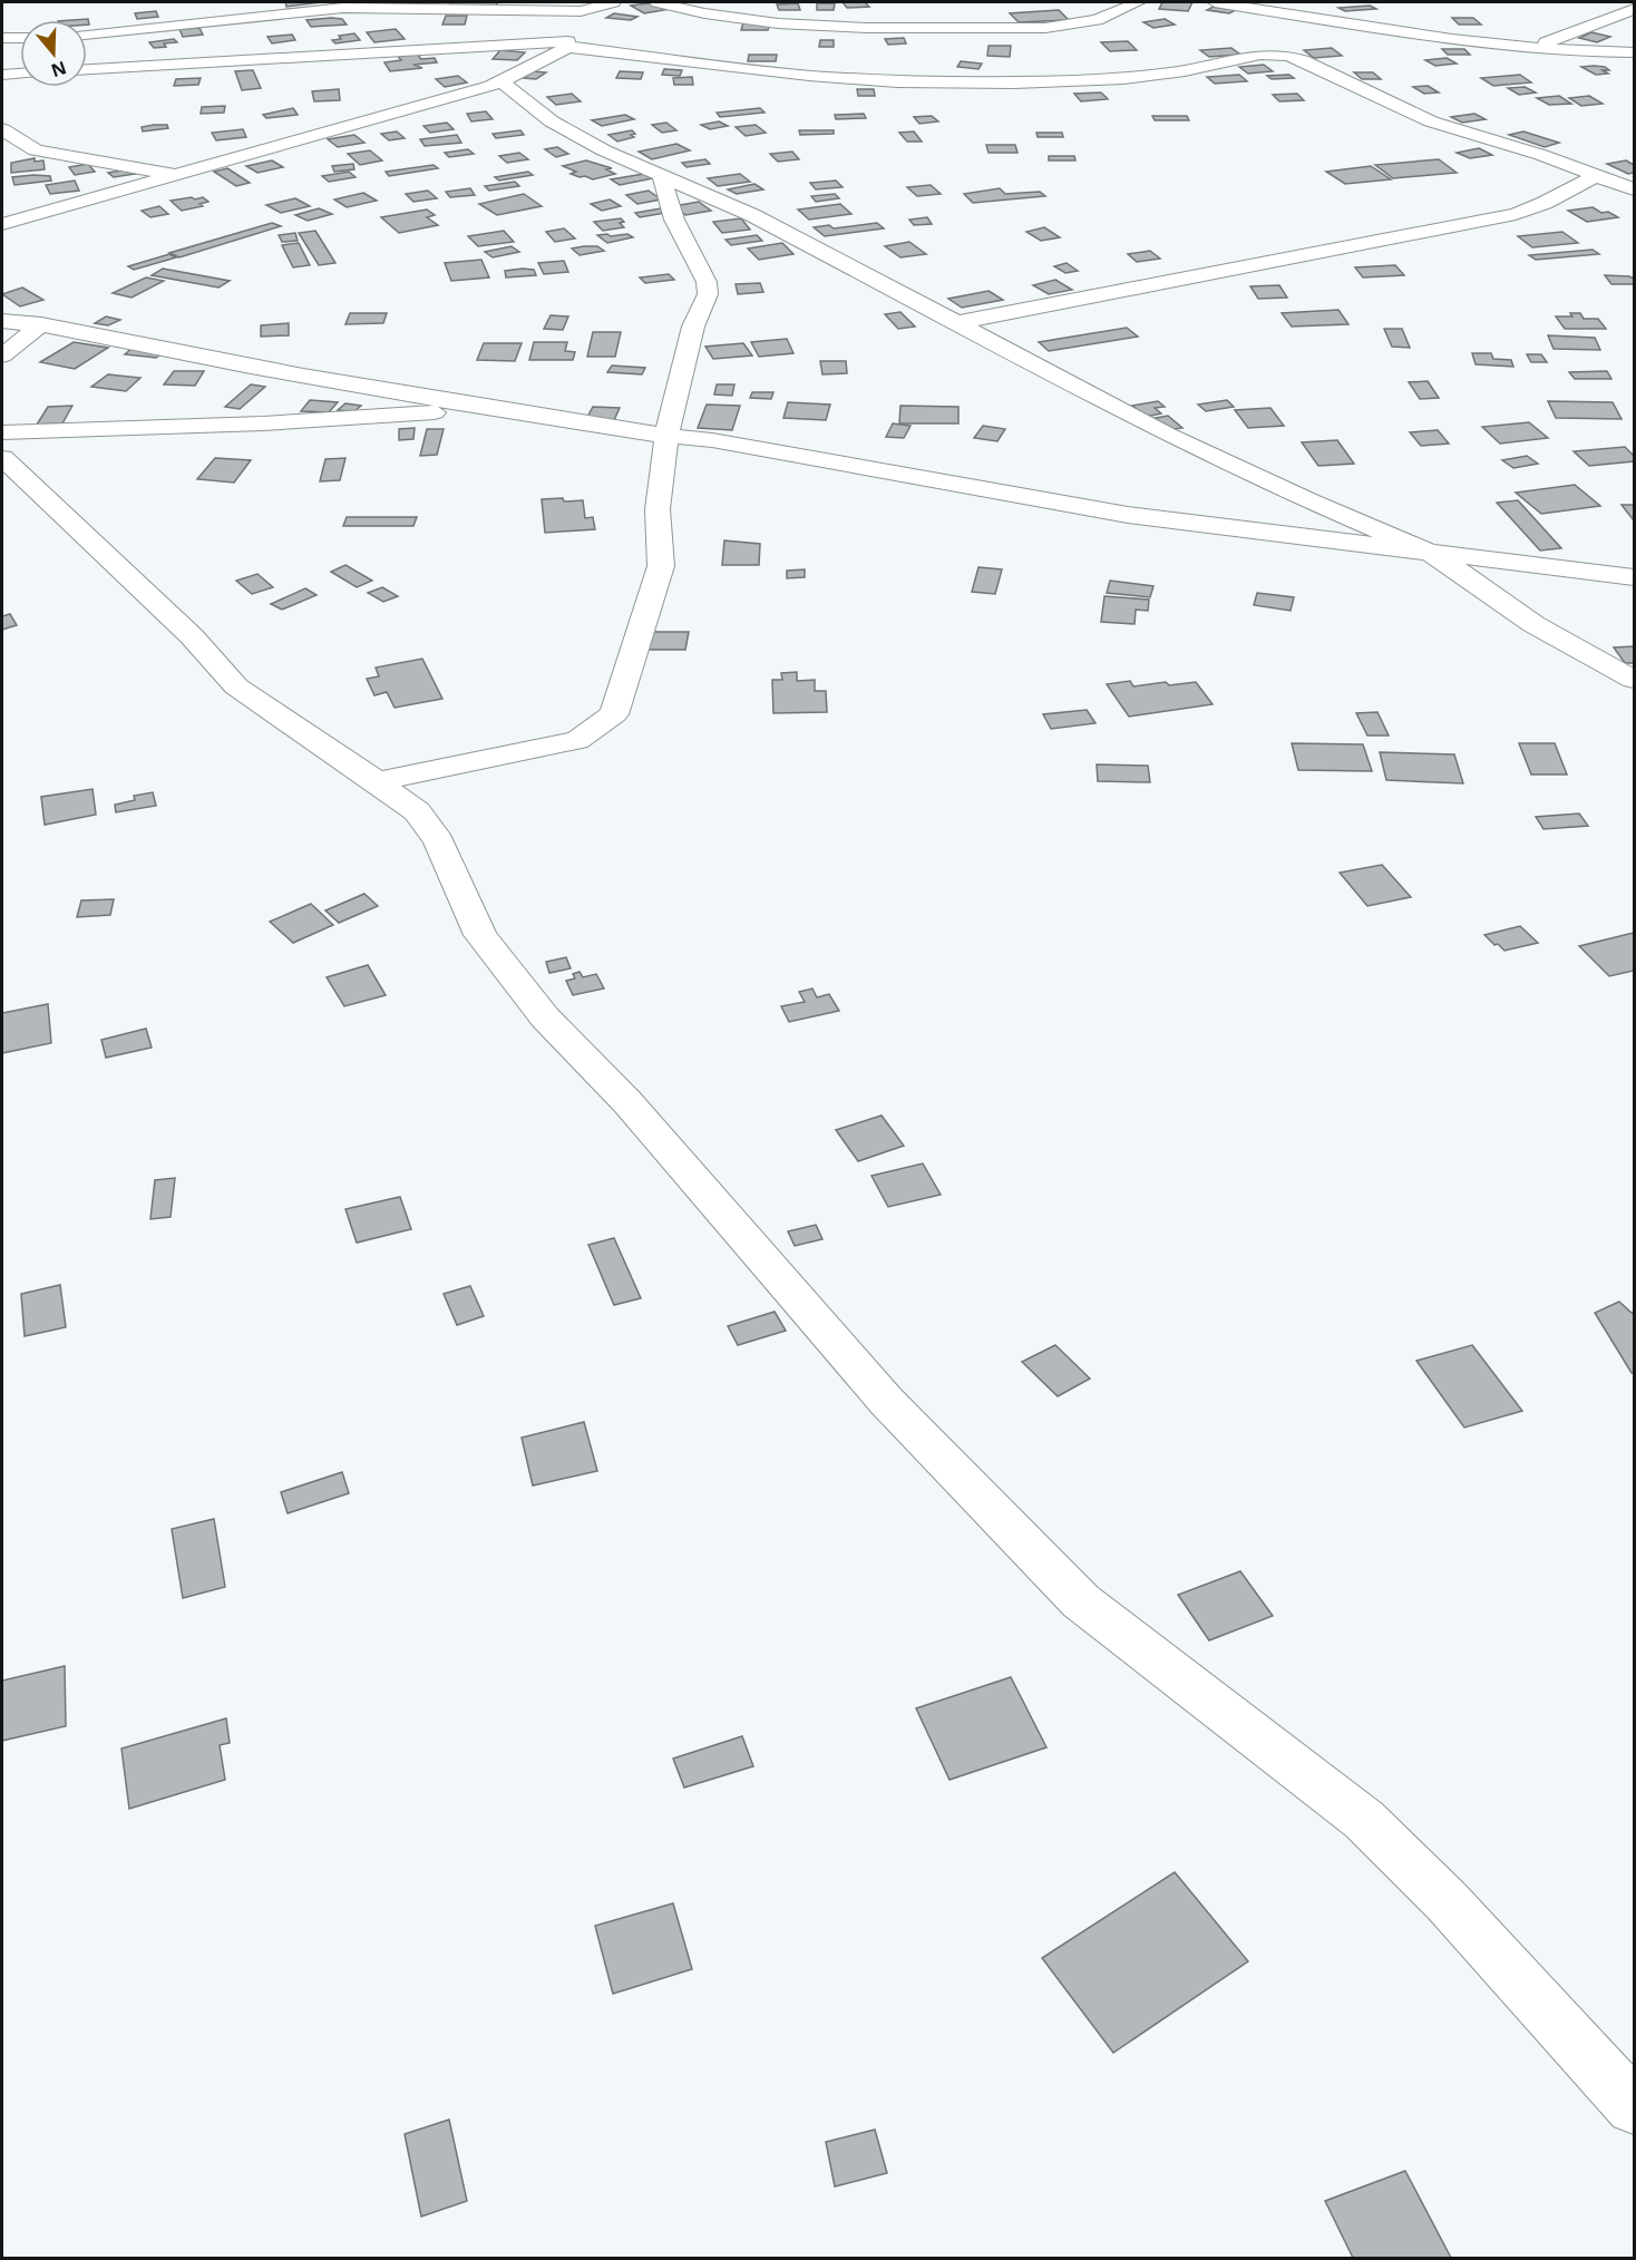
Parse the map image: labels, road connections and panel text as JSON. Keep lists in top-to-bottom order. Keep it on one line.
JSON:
{"north":"bottom"}
